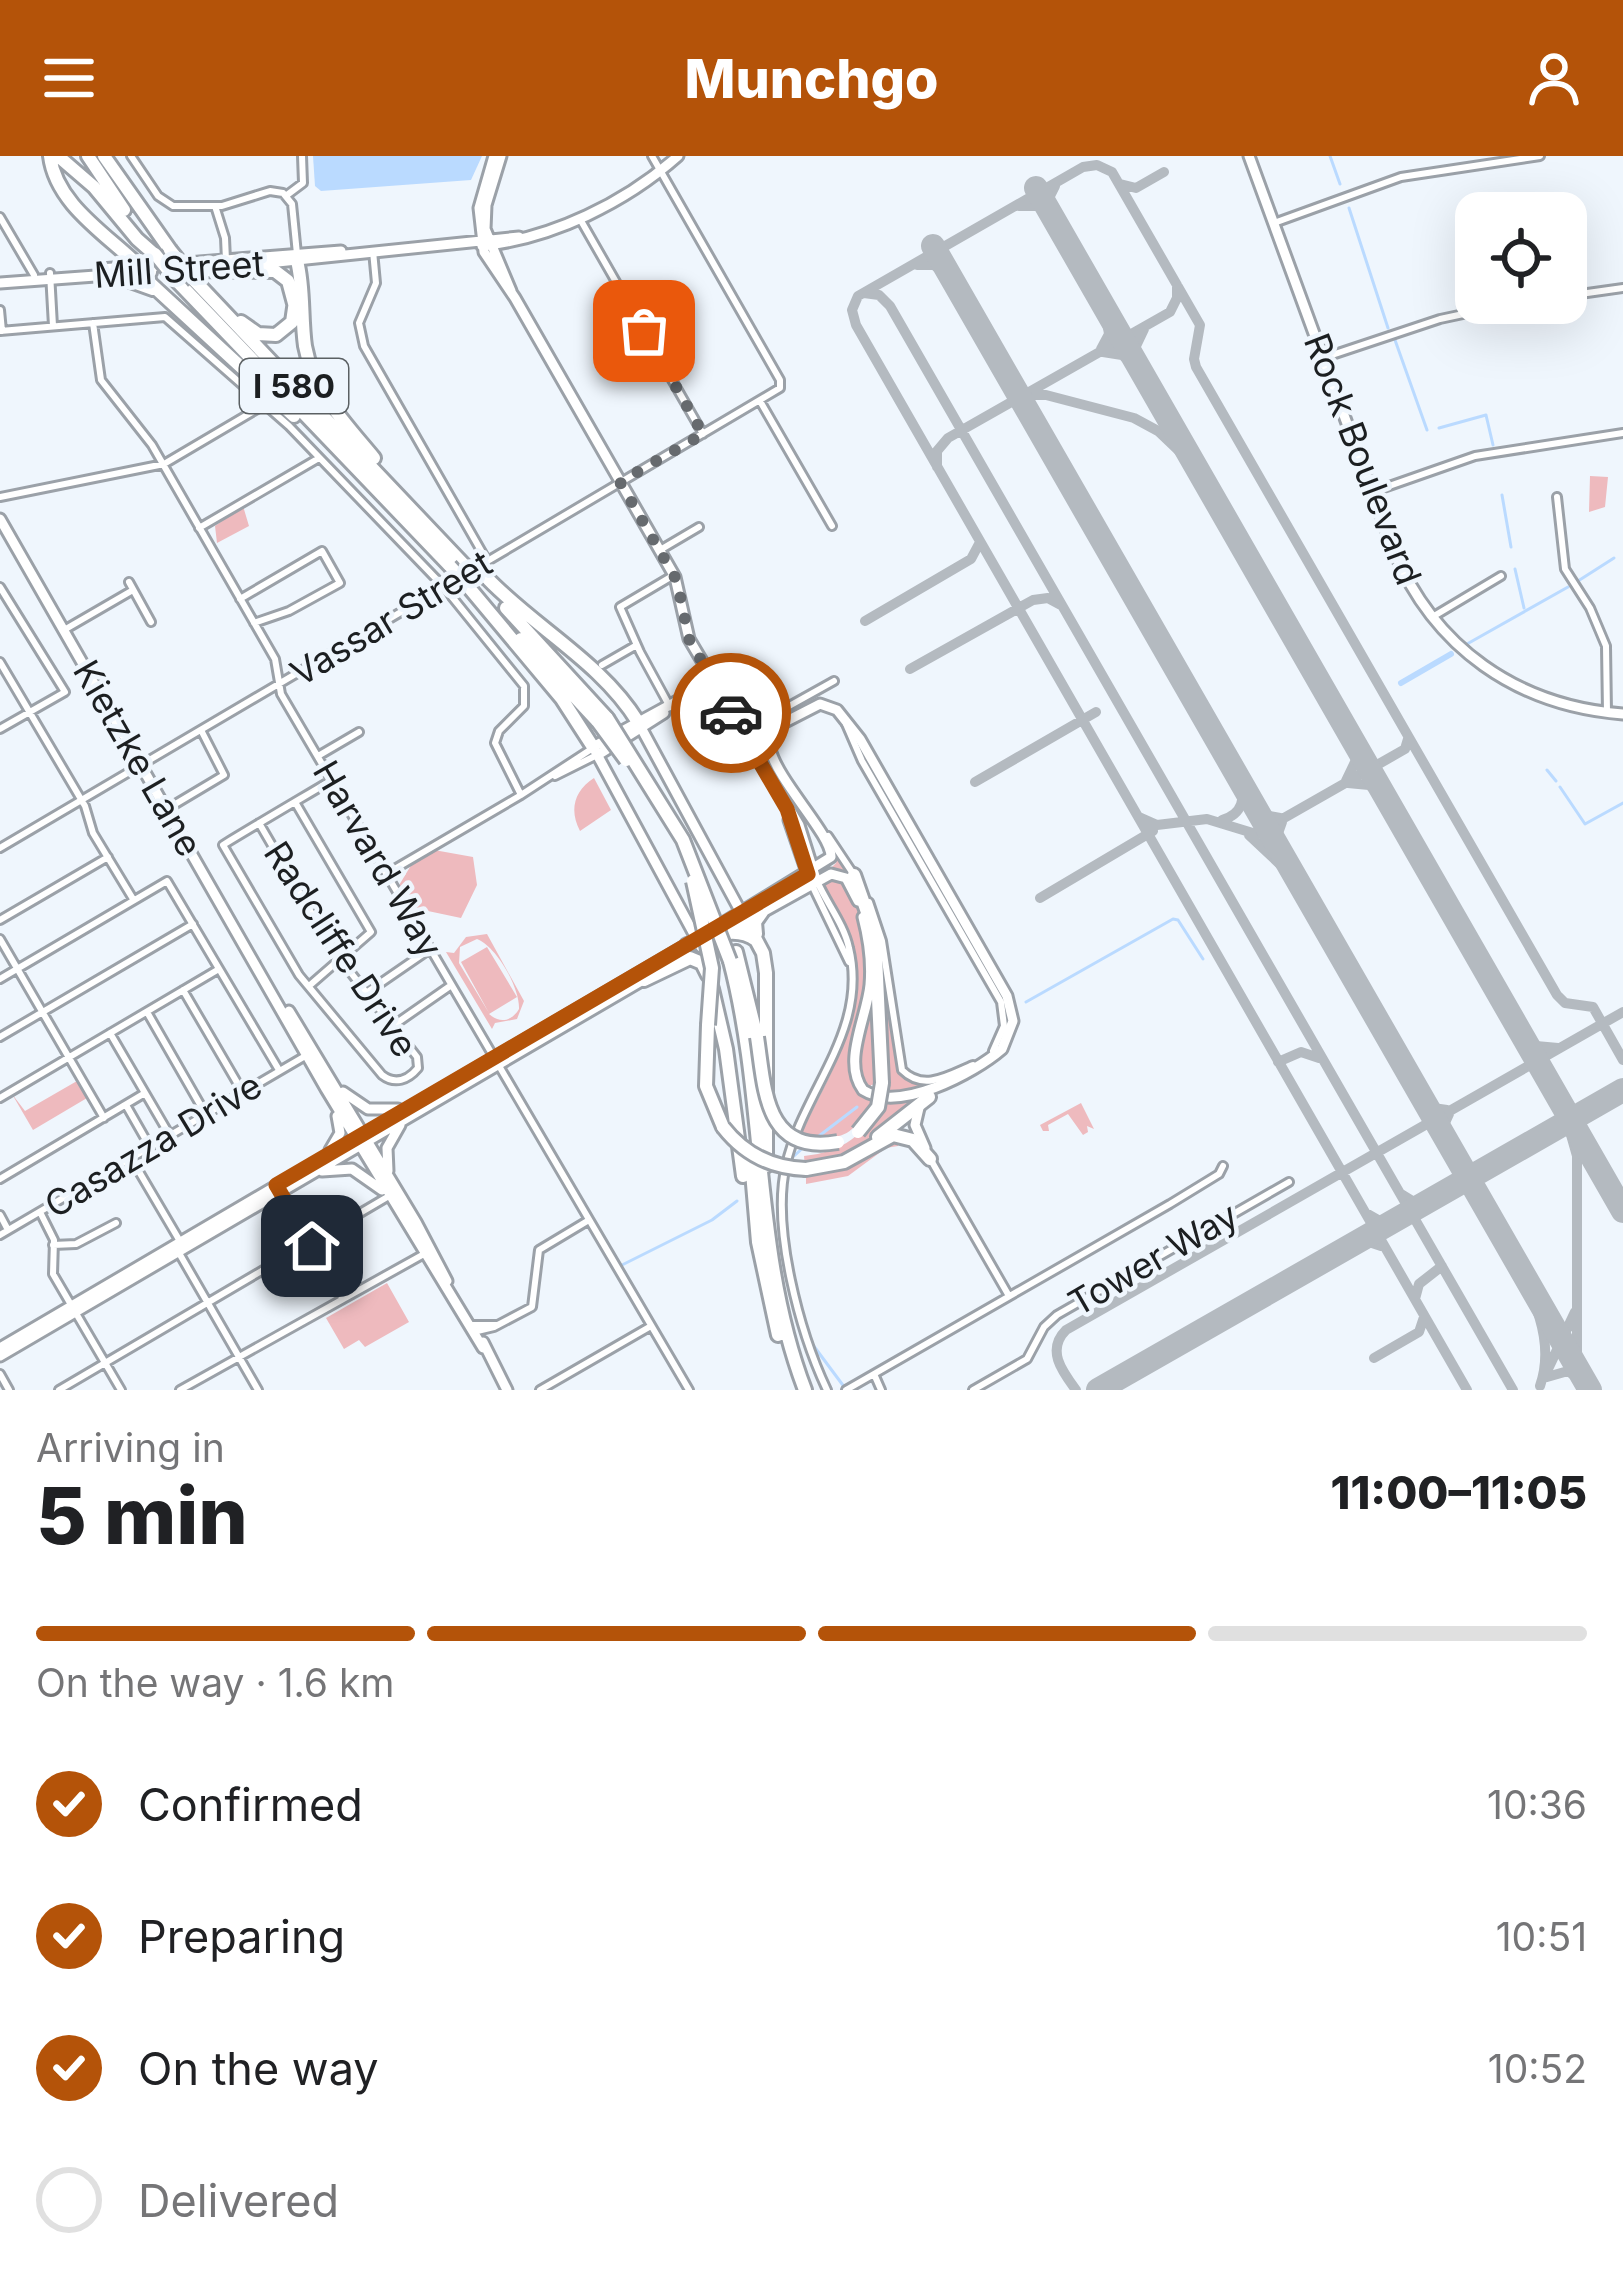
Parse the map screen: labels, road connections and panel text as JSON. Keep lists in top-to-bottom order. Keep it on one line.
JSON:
{"streets":{"highway":["I 580"],"main road":["Mill Street","Rock Boulevard","Kietzke Lane"],"street":["Vassar Street","Harvard Way","Radcliffe Drive","Casazza Drive","Tower Way"]},"crossings":[["Mill Street","I 580"],["Mill Street","Vassar Street"],["Vassar Street","Kietzke Lane"],["Vassar Street","Harvard Way"],["Kietzke Lane","Casazza Drive"]],"page":{"header":"Munchgo","heading":["5 min","Arriving in","11:00–11:05"],"bar":"On the way · 1.6 km","list":[["Confirmed","10:36"],["Preparing","10:51"],["On the way","10:52"],"Delivered"]}}
